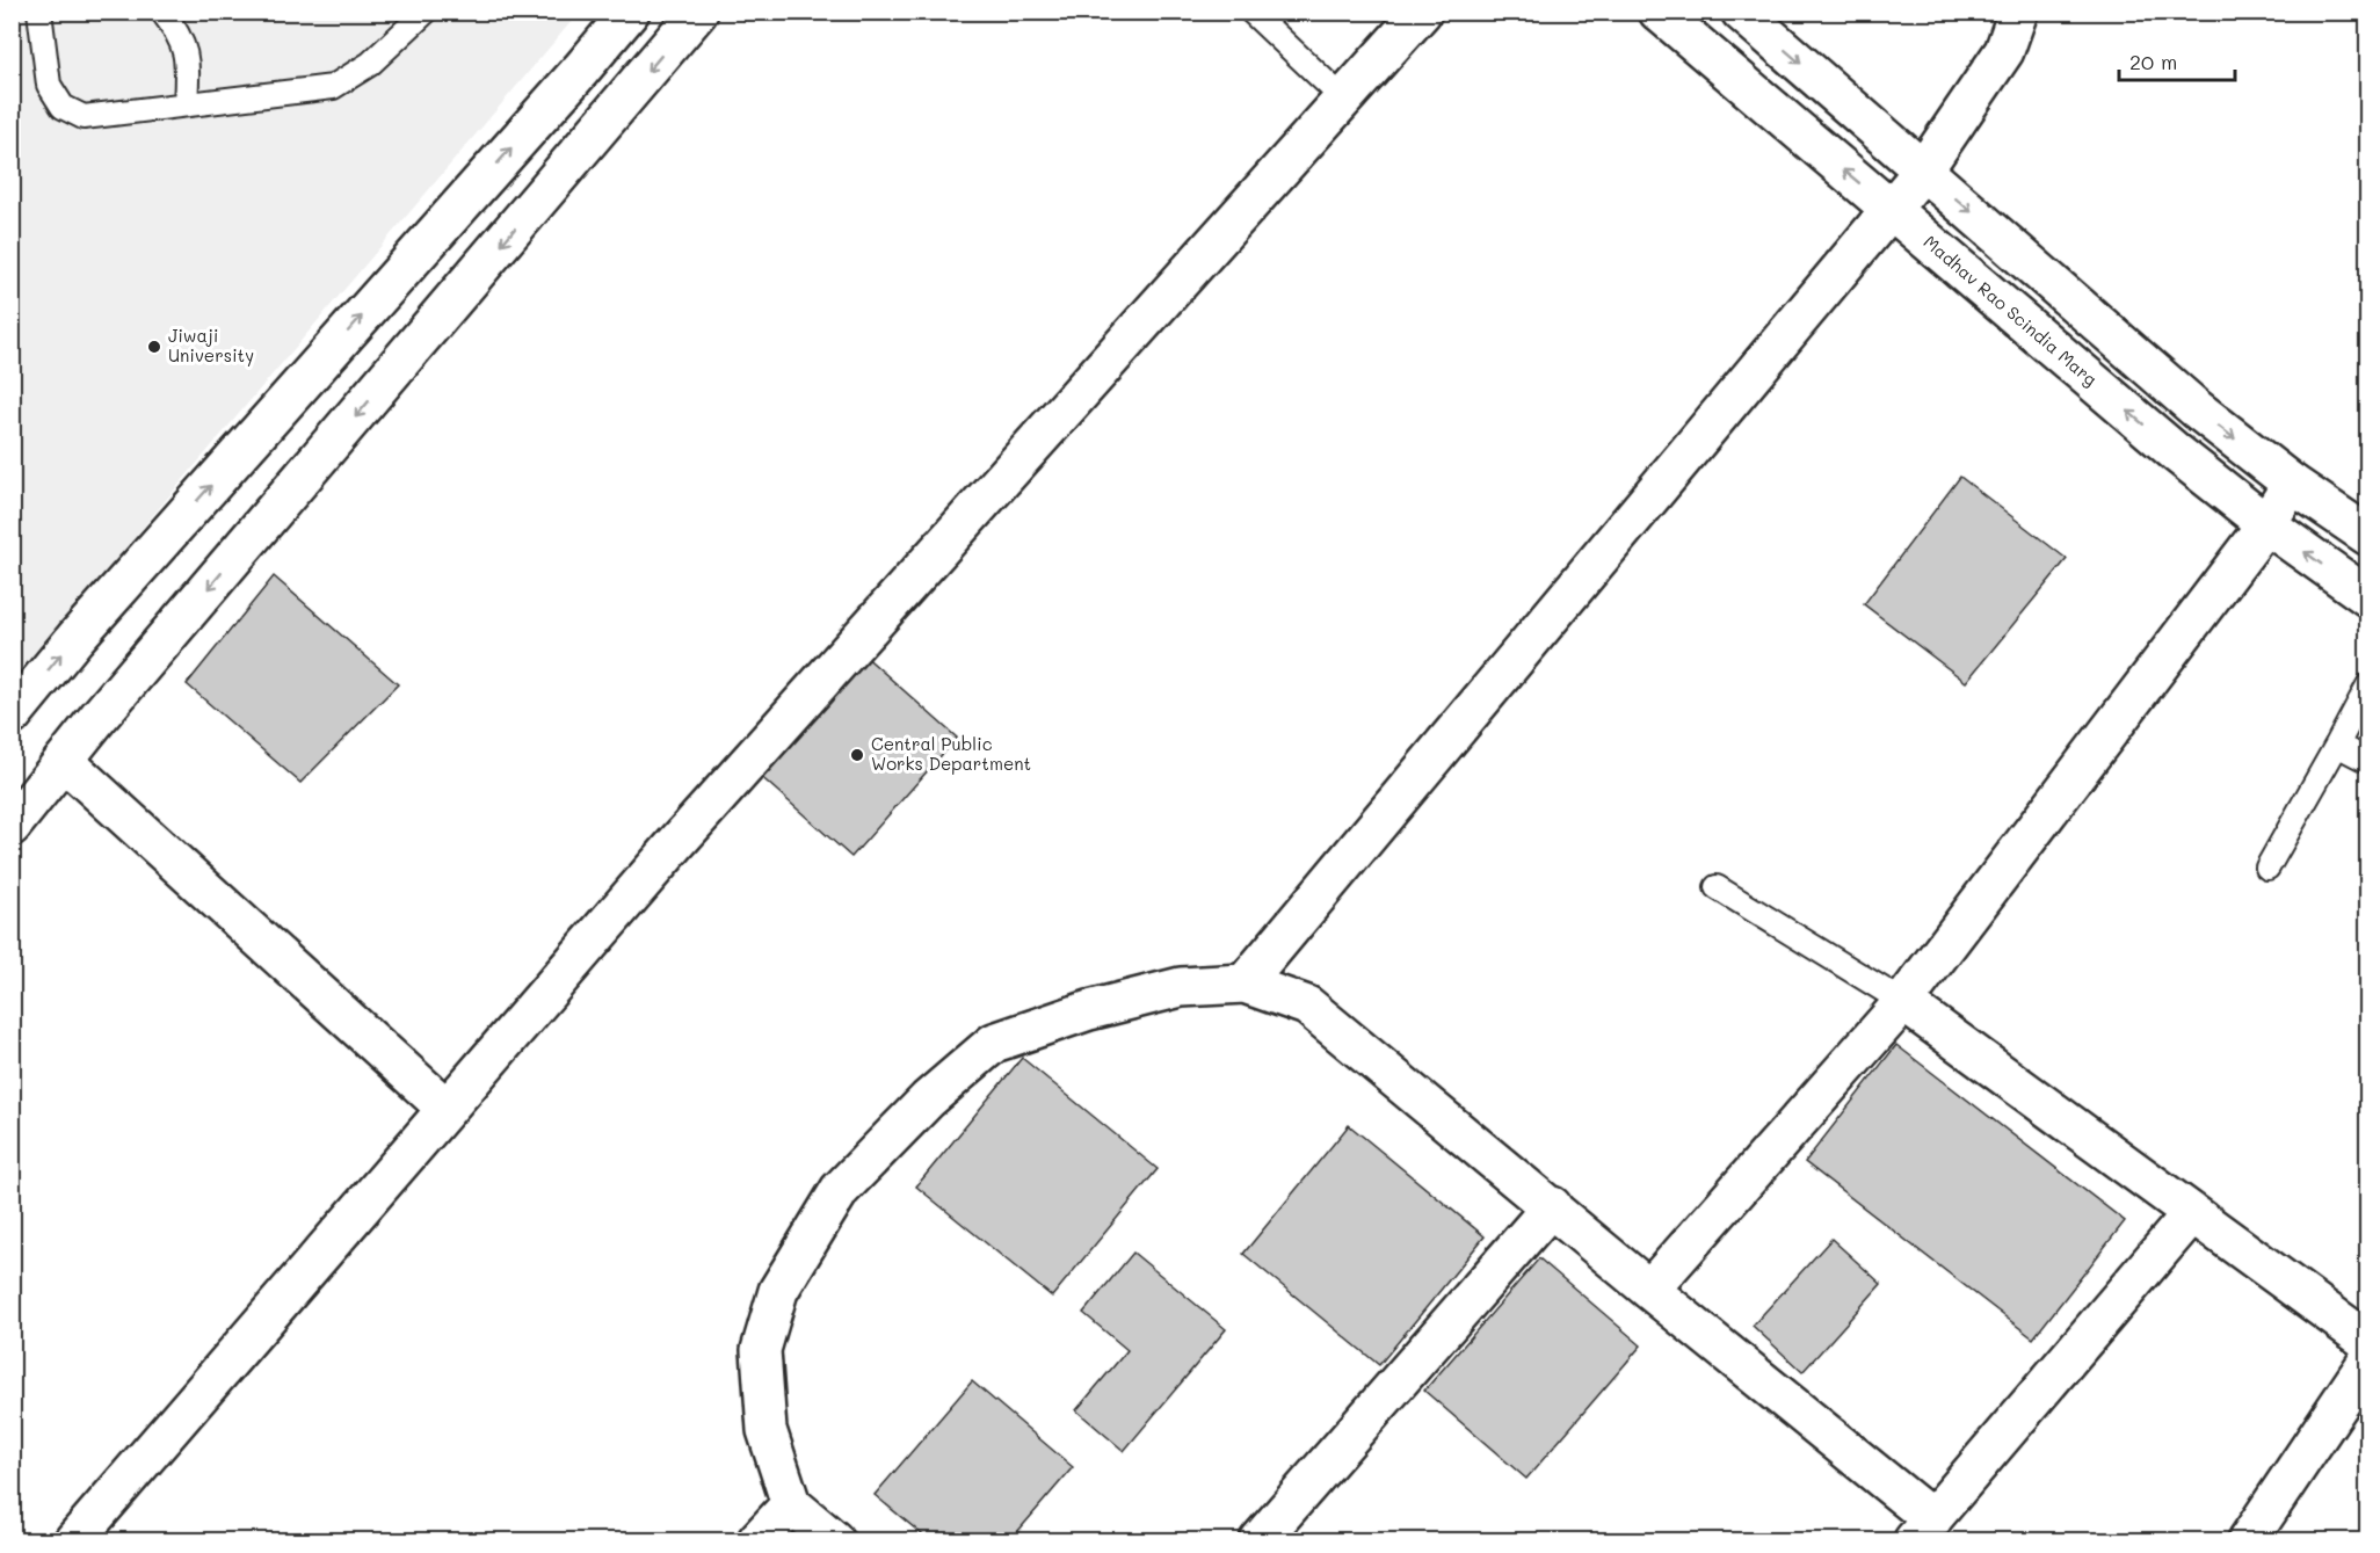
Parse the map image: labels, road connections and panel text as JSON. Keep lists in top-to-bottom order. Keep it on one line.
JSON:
{"streets":{"street":["Madhav Rao Scindia Marg"]},"places":["Jiwaji University","Central Public Works Department"],"scale_bar":"20 m"}
